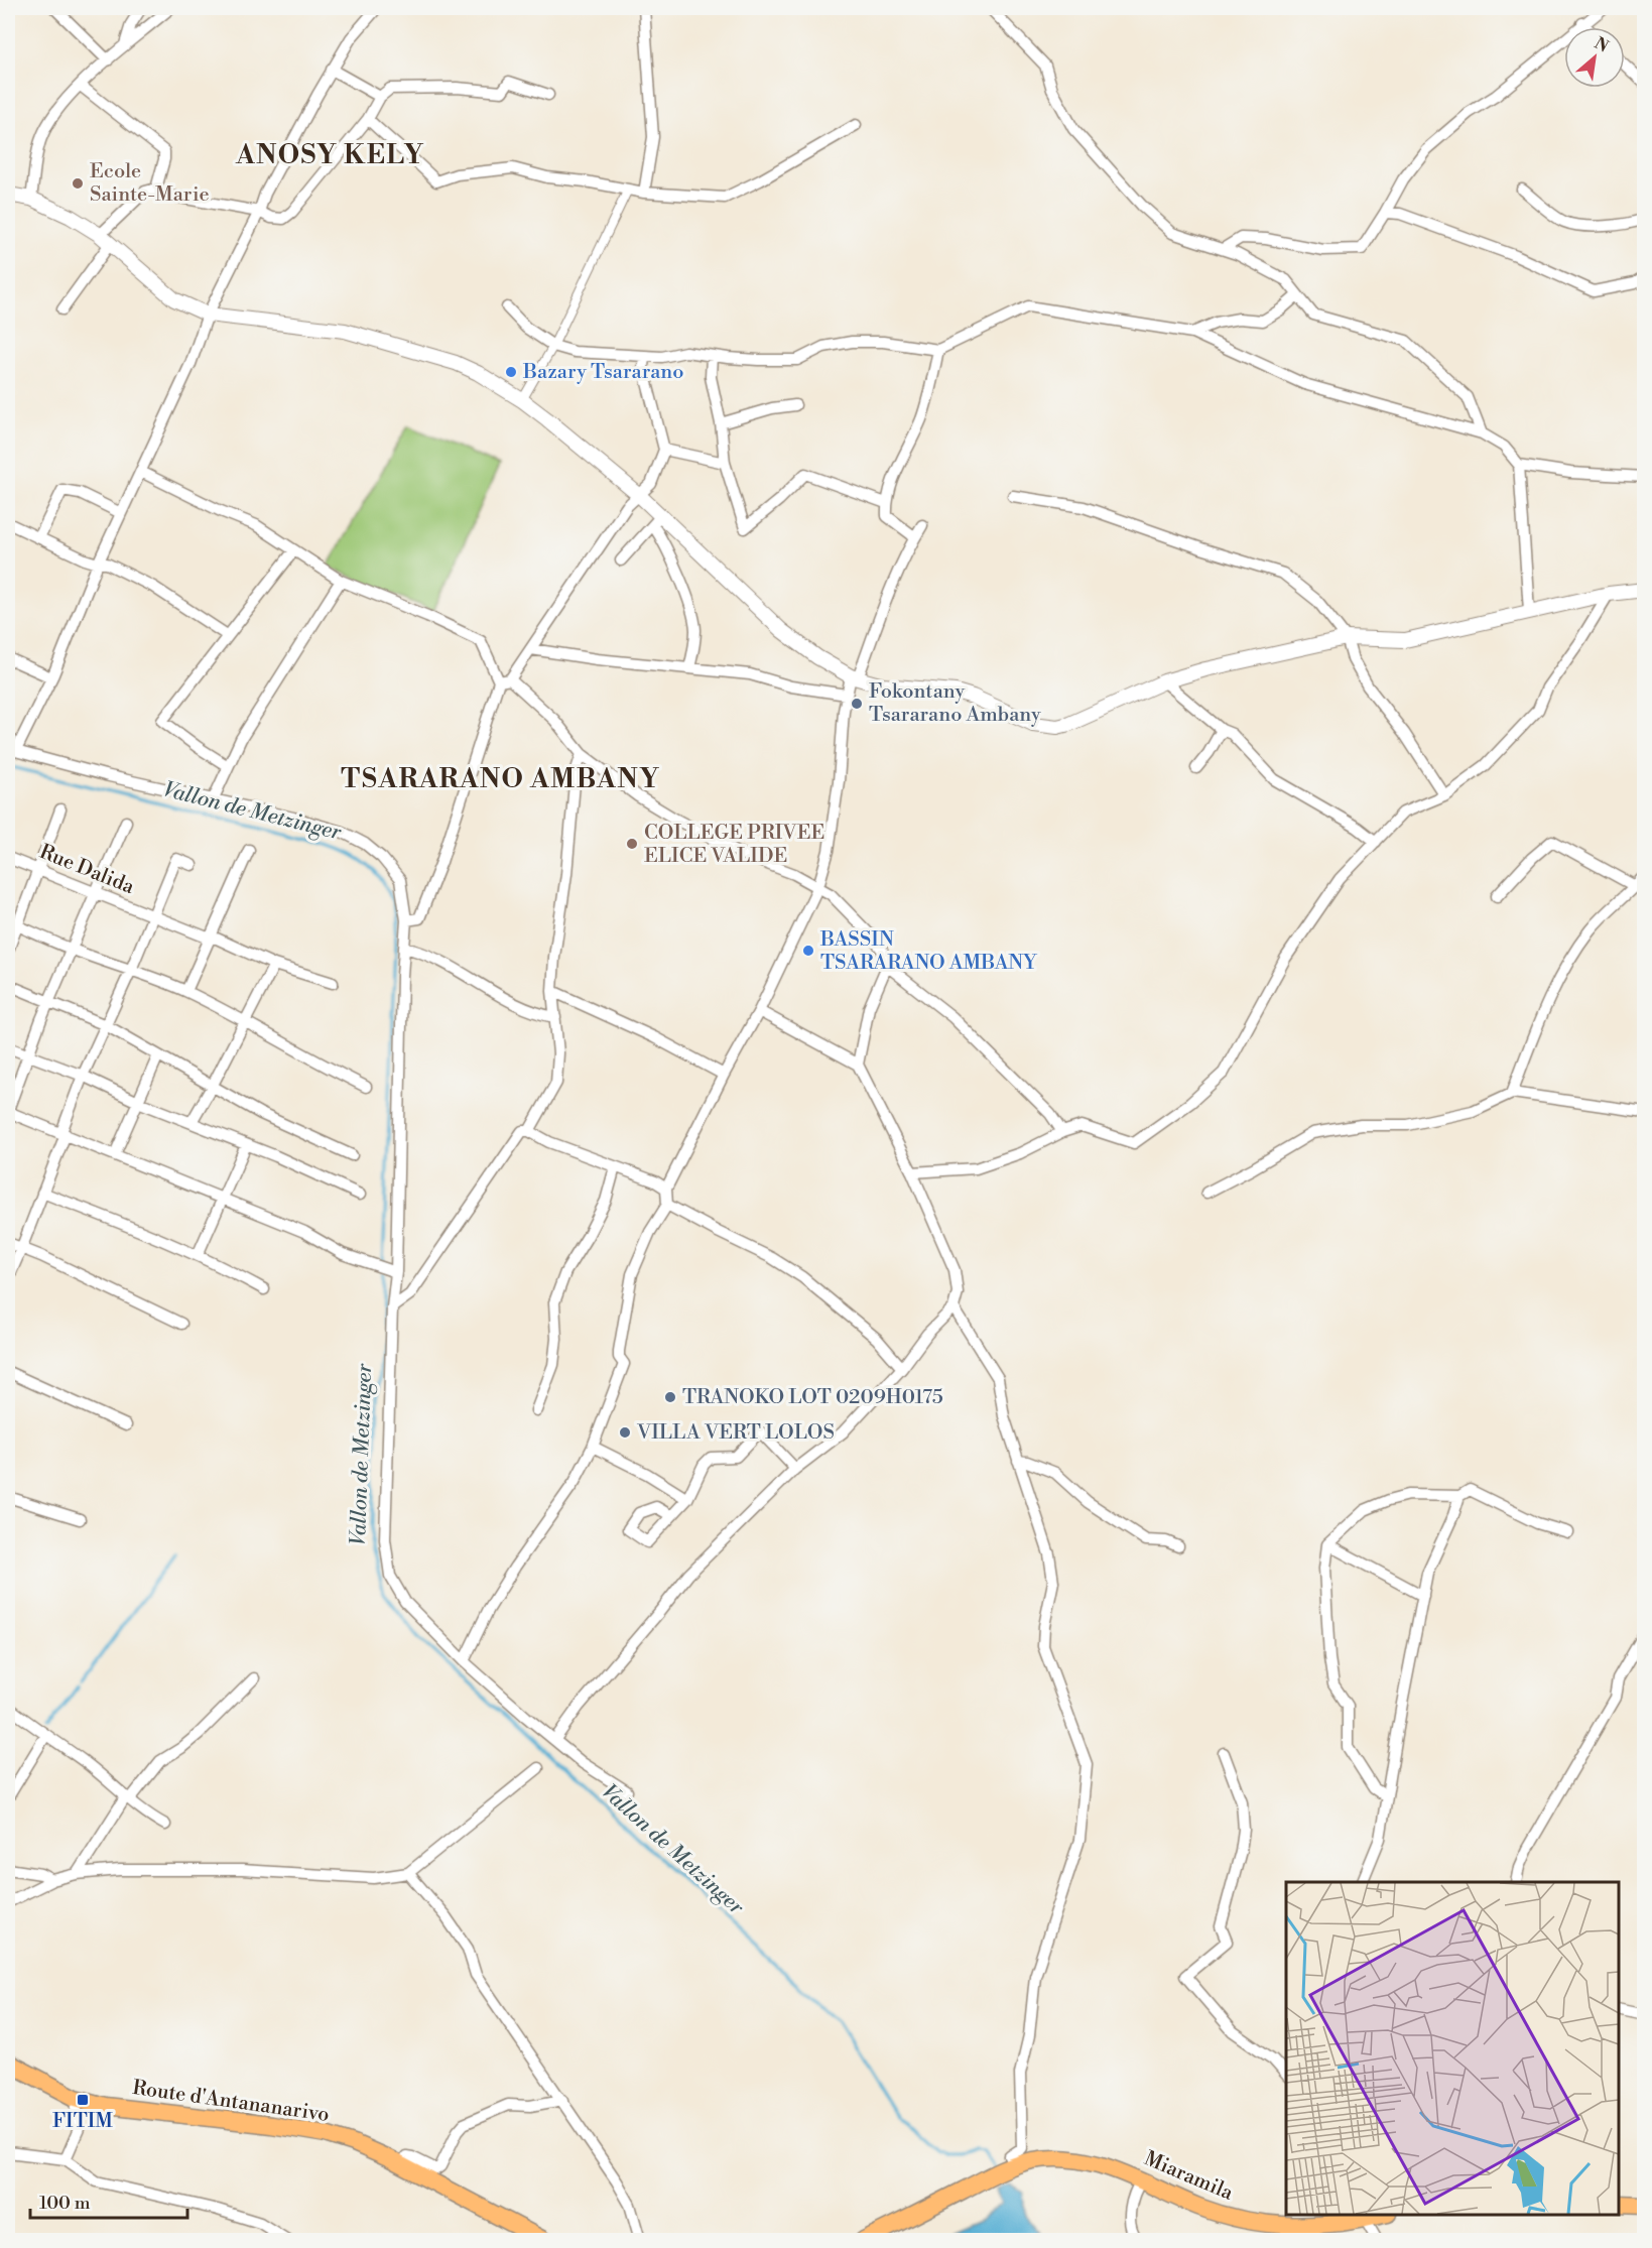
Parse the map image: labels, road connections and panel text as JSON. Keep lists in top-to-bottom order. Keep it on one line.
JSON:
{"streets":{"main road":["Route d'Antananarivo","Miaramila"],"street":["Rue Dalida"]},"districts":["ANOSY KELY","TSARARANO AMBANY"],"water":["Vallon de Metzinger"],"places":{"other":["Ecole Sainte-Marie","Bazary Tsararano","Fokontany Tsararano Ambany","COLLEGE PRIVEE ELICE VALIDE","BASSIN TSARARANO AMBANY","TRANOKO LOT 0209H0175","VILLA VERT LOLOS"],"transit":["FITIM"]},"scale_bar":"100 m","north":"top right"}
